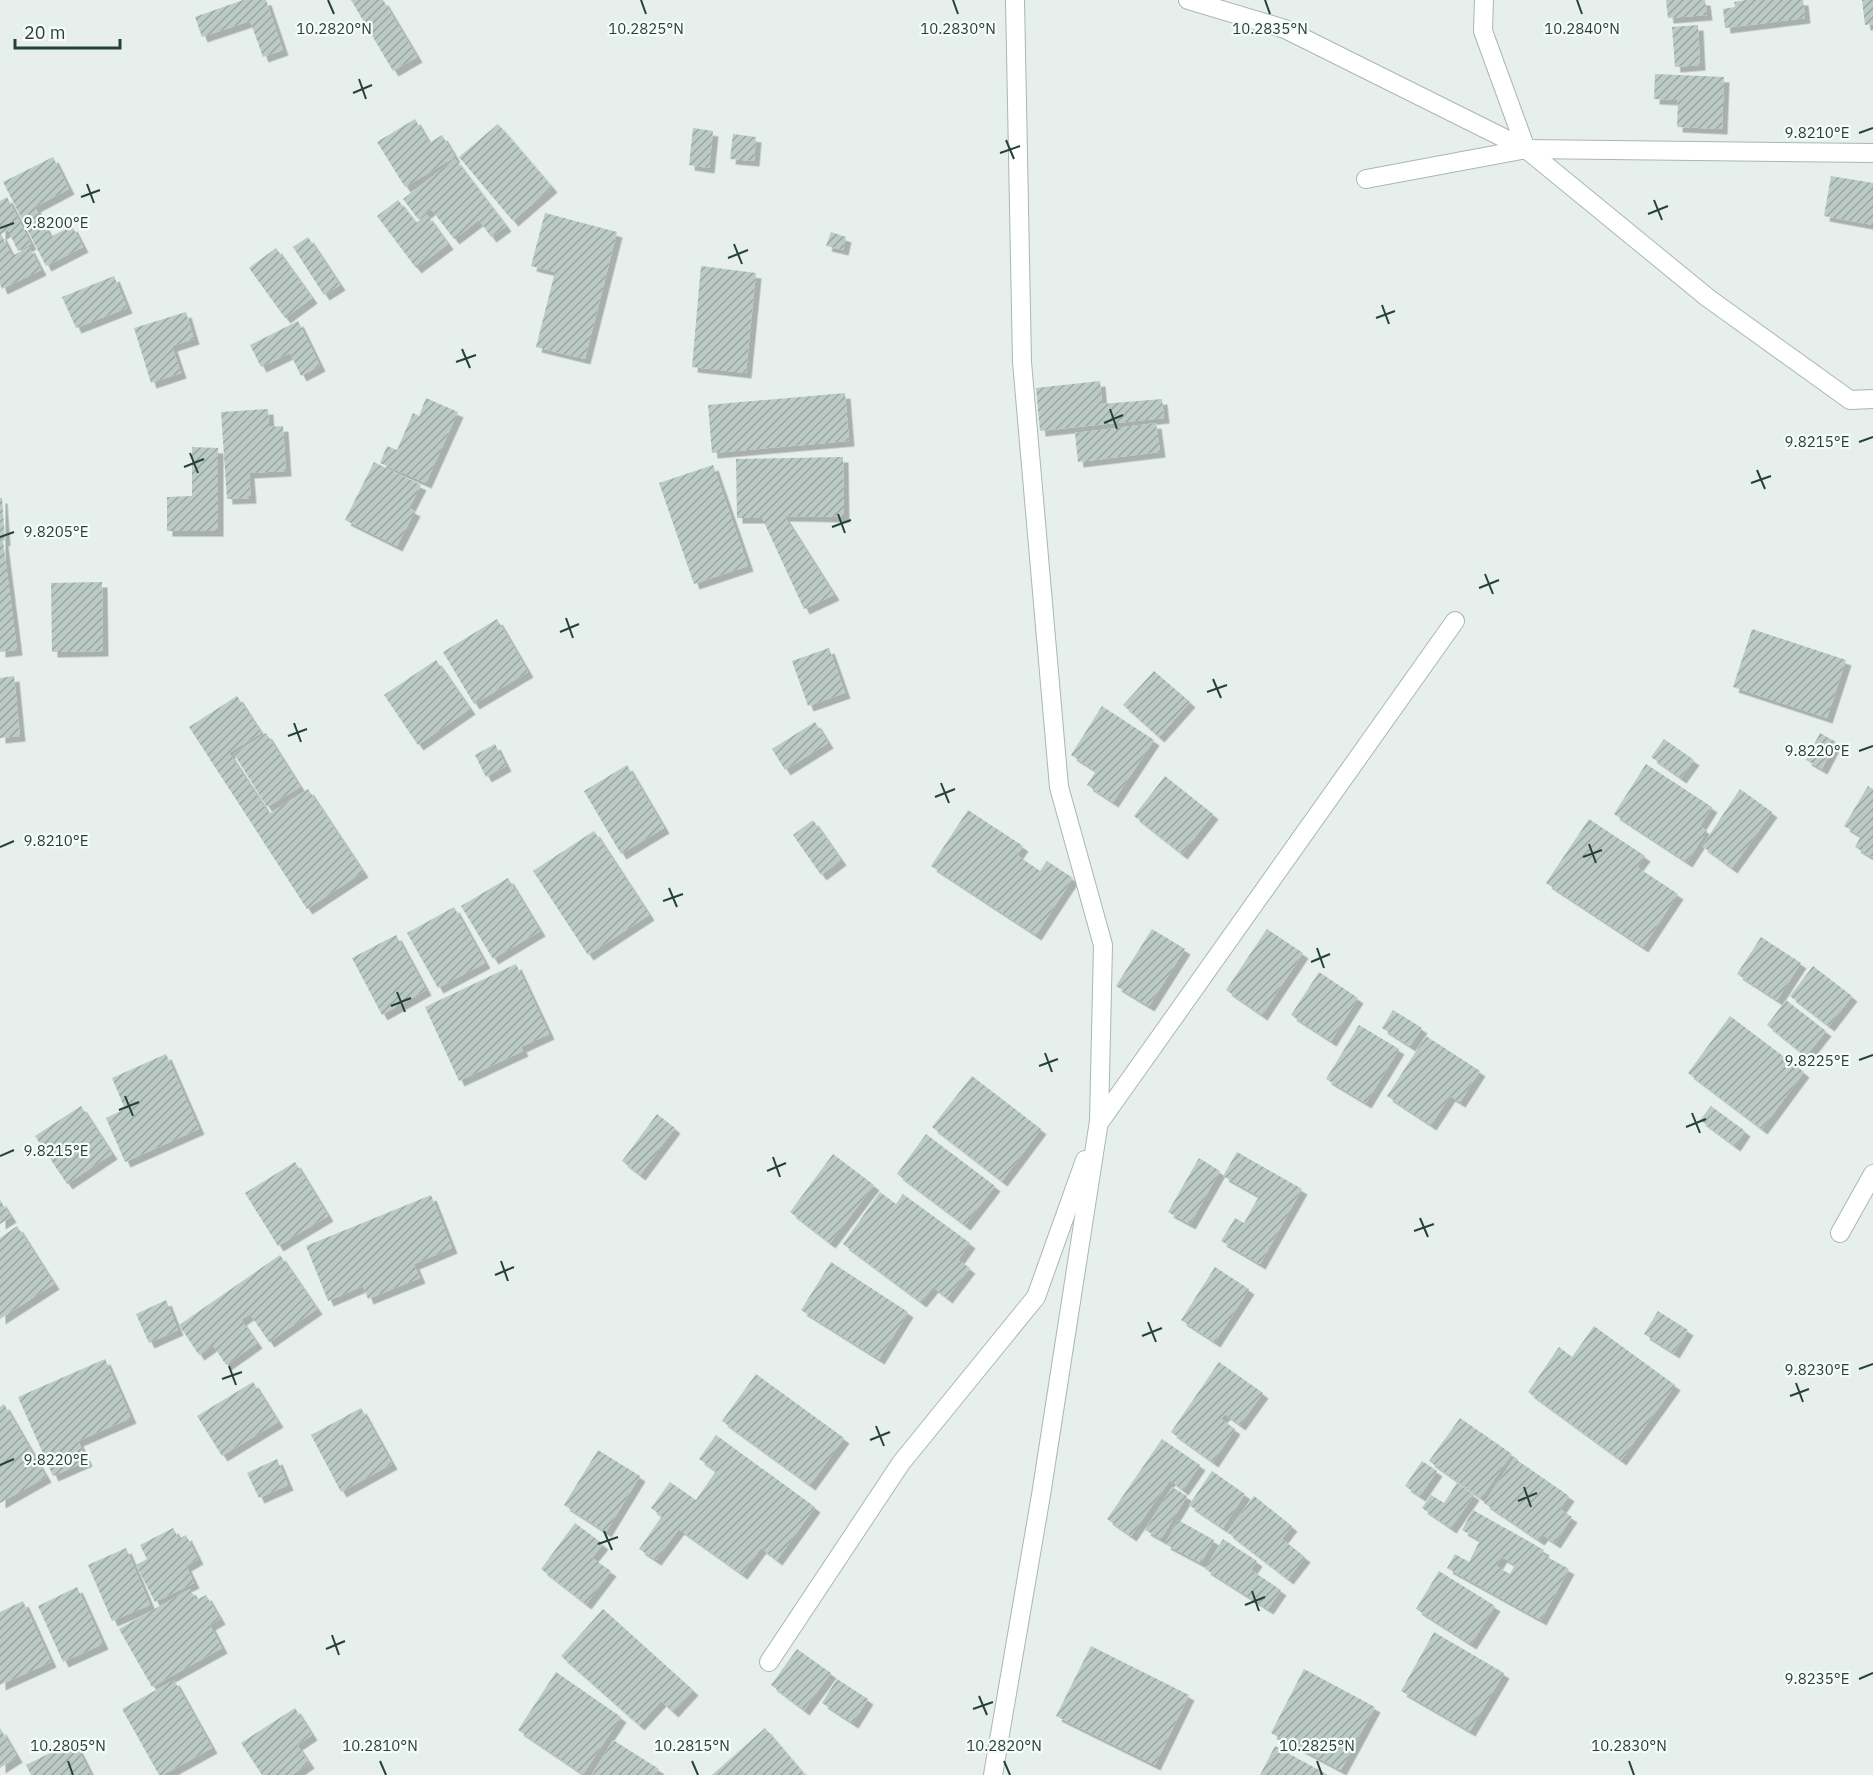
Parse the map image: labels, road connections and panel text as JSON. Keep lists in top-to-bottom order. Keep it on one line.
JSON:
{"scale_bar":"20 m","coordinates":["10.2840°N","10.2820°N","10.2825°N","10.2830°N","10.2835°N","9.8210°E","9.8200°E","9.8215°E","9.8205°E","9.8220°E","9.8225°E","9.8230°E","9.8235°E","10.2805°N","10.2810°N","10.2815°N"]}
